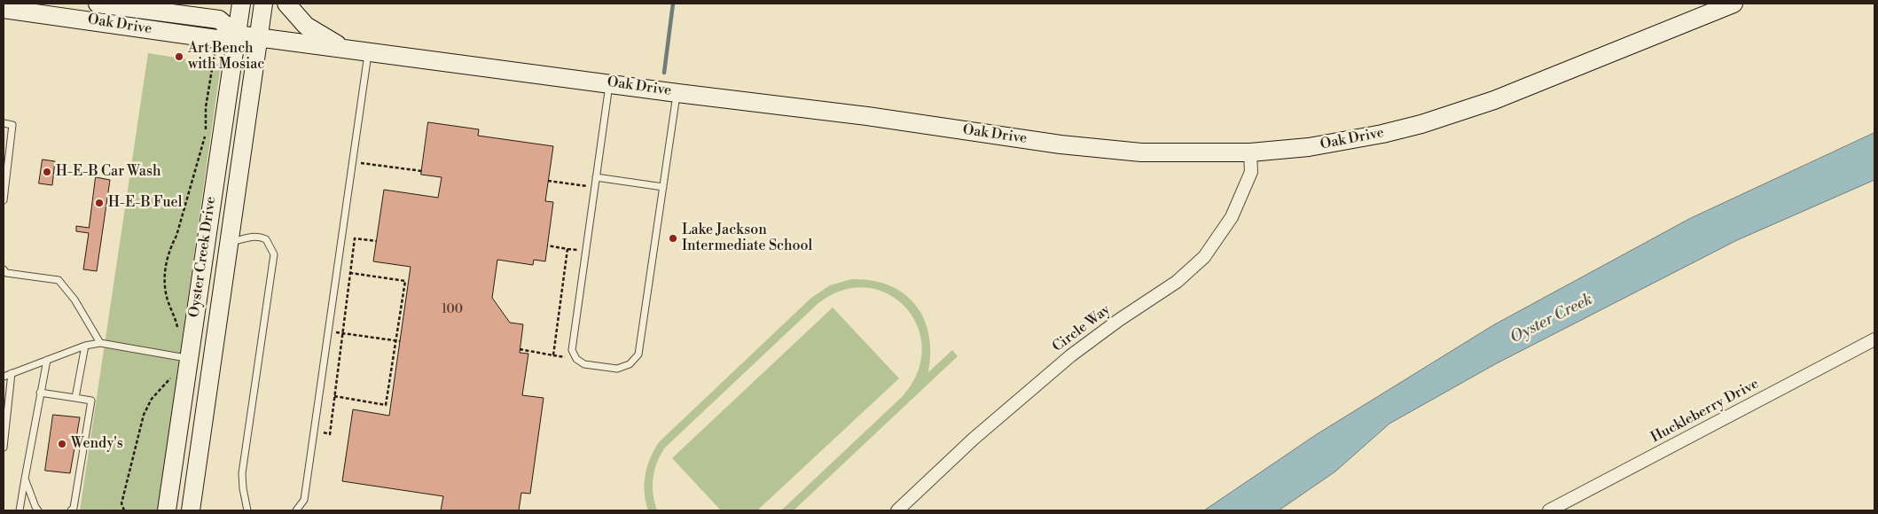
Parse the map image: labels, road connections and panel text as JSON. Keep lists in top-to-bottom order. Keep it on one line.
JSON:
{"streets":{"street":["Oak Drive","Oyster Creek Drive","Circle Way","Huckleberry Drive"]},"crossings":[["Oak Drive","Oyster Creek Drive"],["Oak Drive","Circle Way"]],"water":["Oyster Creek"],"places":["Art Bench with Mosiac","H-E-B Car Wash","H-E-B Fuel","Lake Jackson Intermediate School","Wendy's"],"house_numbers":["100"]}
